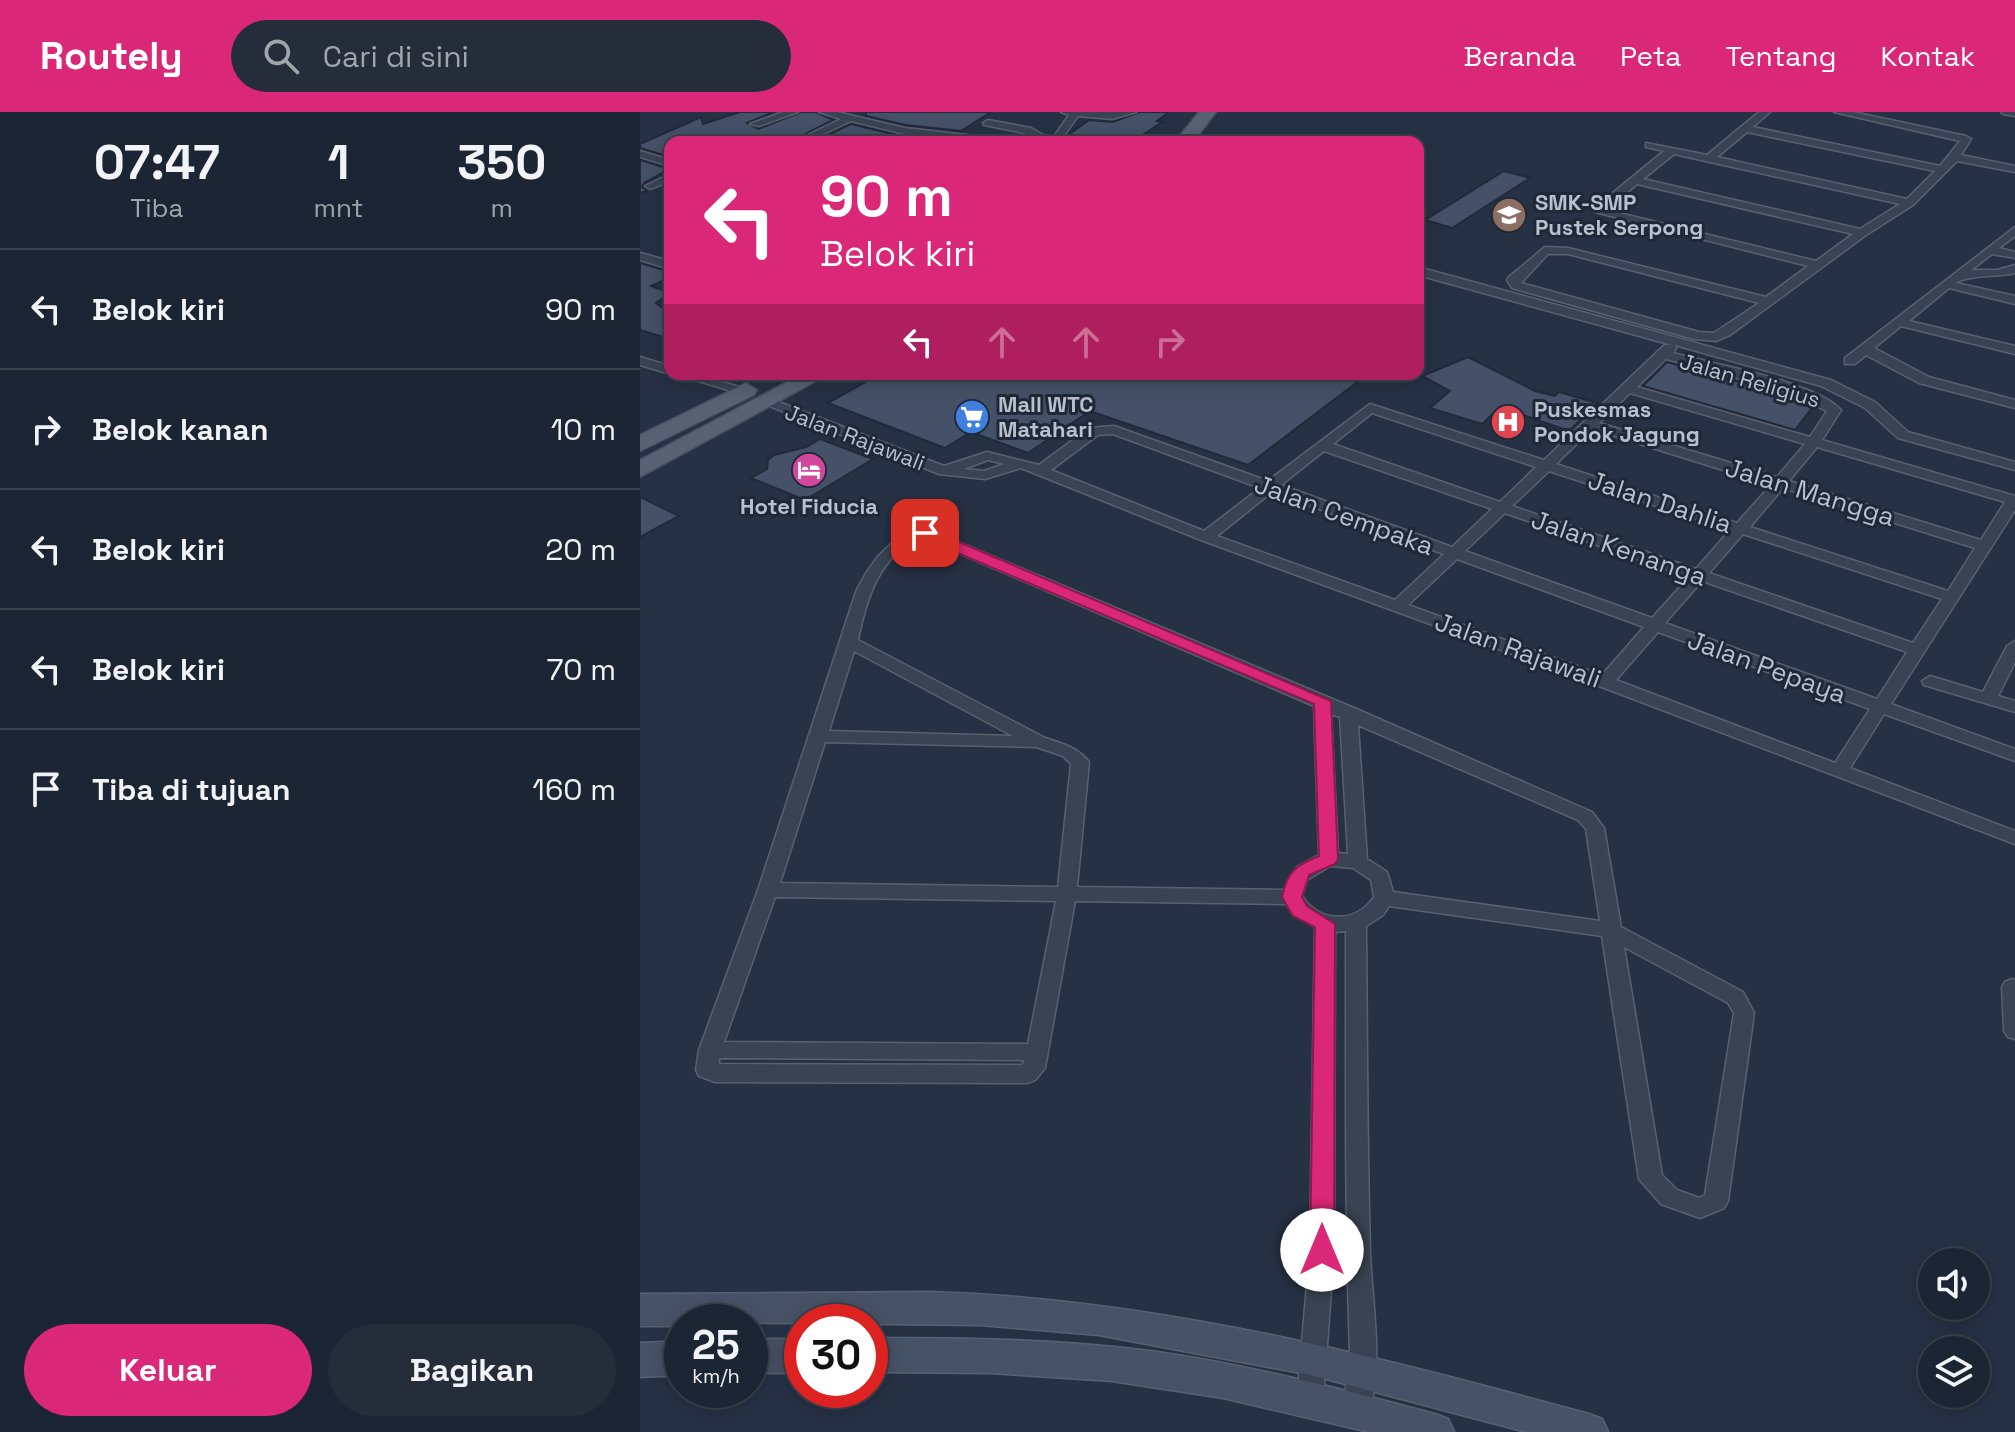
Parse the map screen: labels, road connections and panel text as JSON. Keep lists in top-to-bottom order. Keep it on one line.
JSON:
{"streets":{"street":["Jalan Religius","Jalan Rajawali","Jalan Mangga","Jalan Dahlia","Jalan Cempaka","Jalan Kenanga","Jalan Pepaya"]},"crossings":[["Jalan Rajawali","Jalan Cempaka"],["Jalan Dahlia","Jalan Kenanga"],["Jalan Cempaka","Jalan Pepaya"]],"places":{"school or university":["SMK-SMP Pustek Serpong"],"supermarket":["Mall WTC Matahari"],"hospital":["Puskesmas Pondok Jagung"],"hotel":["Hotel Fiducia"]},"page":{"header":"Routely","search":"Cari di sini","nav":["Beranda","Peta","Tentang","Kontak"],"eta":["07:47","Tiba","1","mnt","350","m"],"turn":["90 m","Belok kiri"],"list":[{"name":"Belok kiri","value":"90 m"},{"name":"Belok kanan","value":"10 m"},{"name":"Belok kiri","value":"20 m"},{"name":"Belok kiri","value":"70 m"},{"name":"Tiba di tujuan","value":"160 m"}],"speed":"25 km/h","limit":"30","buttons":["Keluar","Bagikan"]}}
